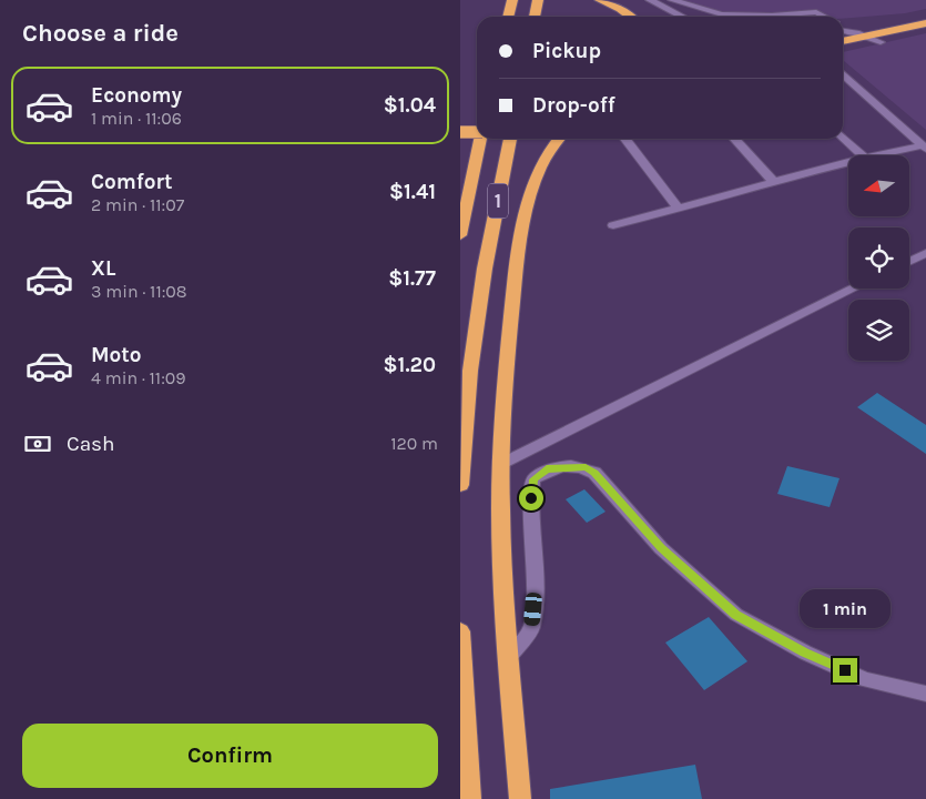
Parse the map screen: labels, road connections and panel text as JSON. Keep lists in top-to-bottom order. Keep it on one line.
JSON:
{"streets":{"highway":["1"]},"north":"left","page":{"heading":"Choose a ride","banner":["Pickup","Drop-off"],"list":[{"name":"Economy","note":"1 min · 11:06","value":"$1.04"},{"name":"Comfort","note":"2 min · 11:07","value":"$1.41"},{"name":"XL","note":"3 min · 11:08","value":"$1.77"},{"name":"Moto","note":"4 min · 11:09","value":"$1.20"}],"pay":["Cash","120 m"],"bubble":"1 min","buttons":"Confirm"}}
